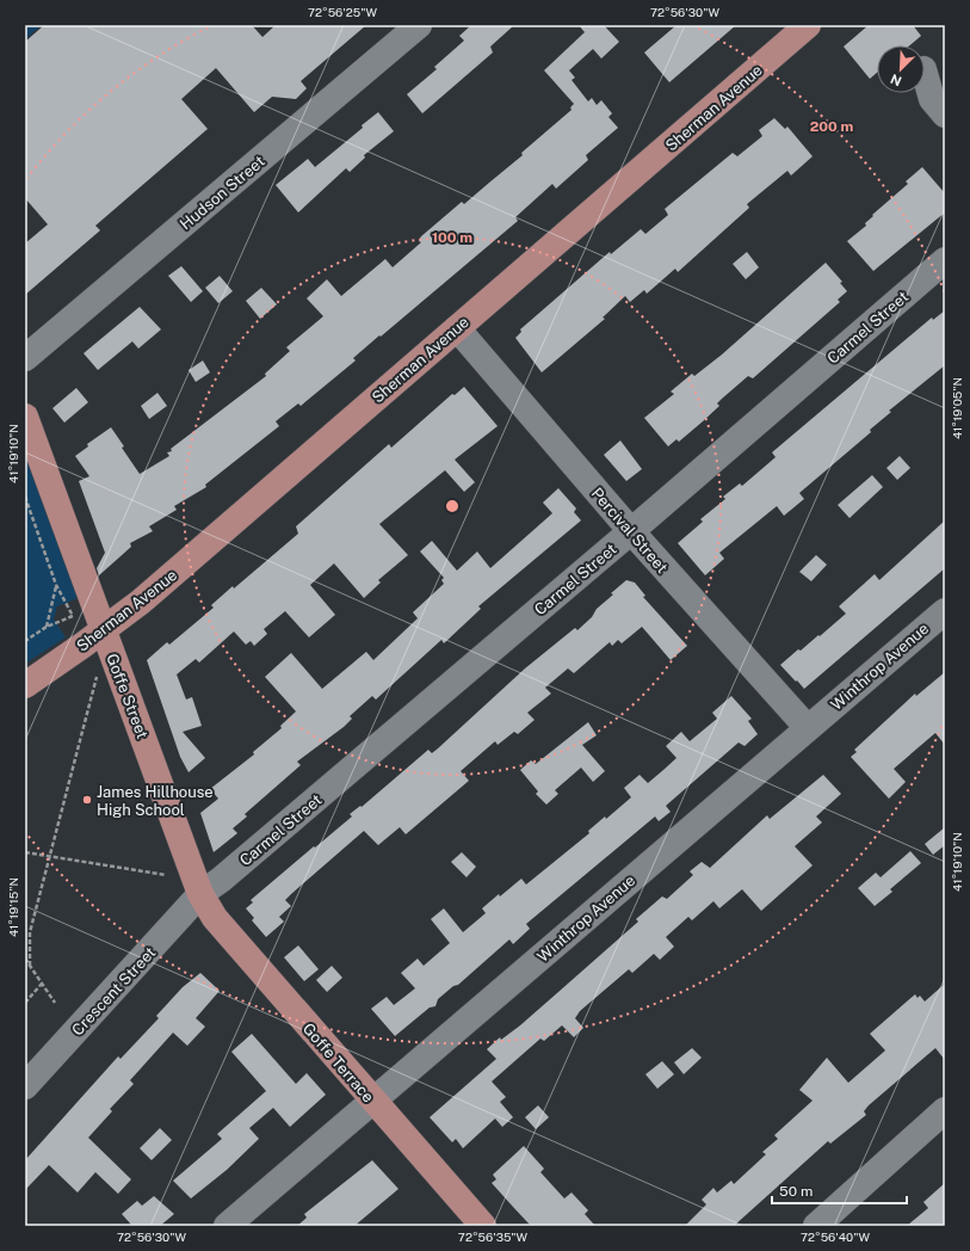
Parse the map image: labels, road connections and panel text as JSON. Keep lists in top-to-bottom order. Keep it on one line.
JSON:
{"streets":{"main road":["Sherman Avenue","Goffe Street","Goffe Terrace"],"street":["Hudson Street","Carmel Street","Percival Street","Winthrop Avenue","Crescent Street"]},"crossings":[["Sherman Avenue","Percival Street"],["Sherman Avenue","Goffe Street"],["Carmel Street","Percival Street"],["Carmel Street","Goffe Street"],["Carmel Street","Crescent Street"],["Carmel Street","Goffe Terrace"],["Percival Street","Winthrop Avenue"],["Winthrop Avenue","Goffe Terrace"],["Goffe Street","Crescent Street"],["Goffe Street","Goffe Terrace"],["Crescent Street","Goffe Terrace"]],"places":["James Hillhouse High School"],"scale_bar":"50 m","north":"bottom left","coordinates":["72°56'25\"W","72°56'30\"W","41°19'05\"N","41°19'10\"N","41°19'15\"N","72°56'35\"W","72°56'40\"W"],"rings":["200 m","100 m"]}
